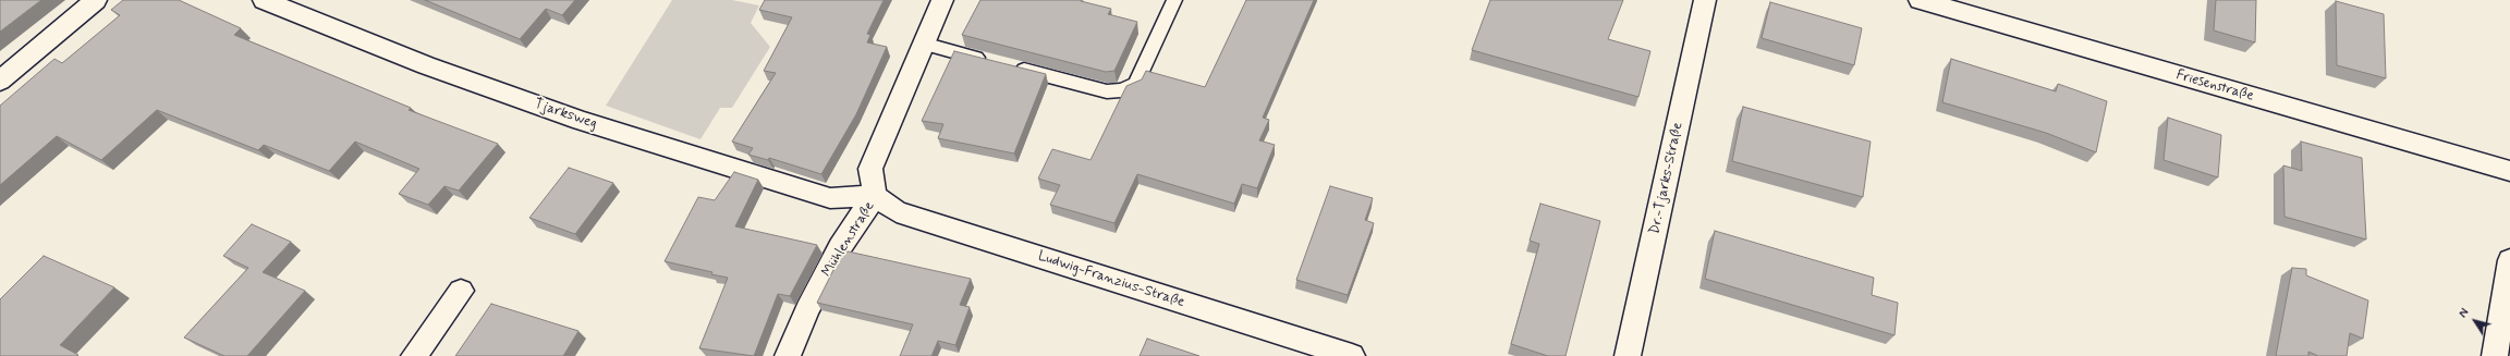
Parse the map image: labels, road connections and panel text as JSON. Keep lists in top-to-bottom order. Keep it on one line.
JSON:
{"streets":{"street":["Friesenstraße","Tjarksweg","Dr.-Tjarks-Straße","Mühlenstraße","Ludwig-Franzius-Straße"]},"crossings":[["Tjarksweg","Mühlenstraße"],["Tjarksweg","Ludwig-Franzius-Straße"],["Mühlenstraße","Ludwig-Franzius-Straße"]],"north":"top left"}
